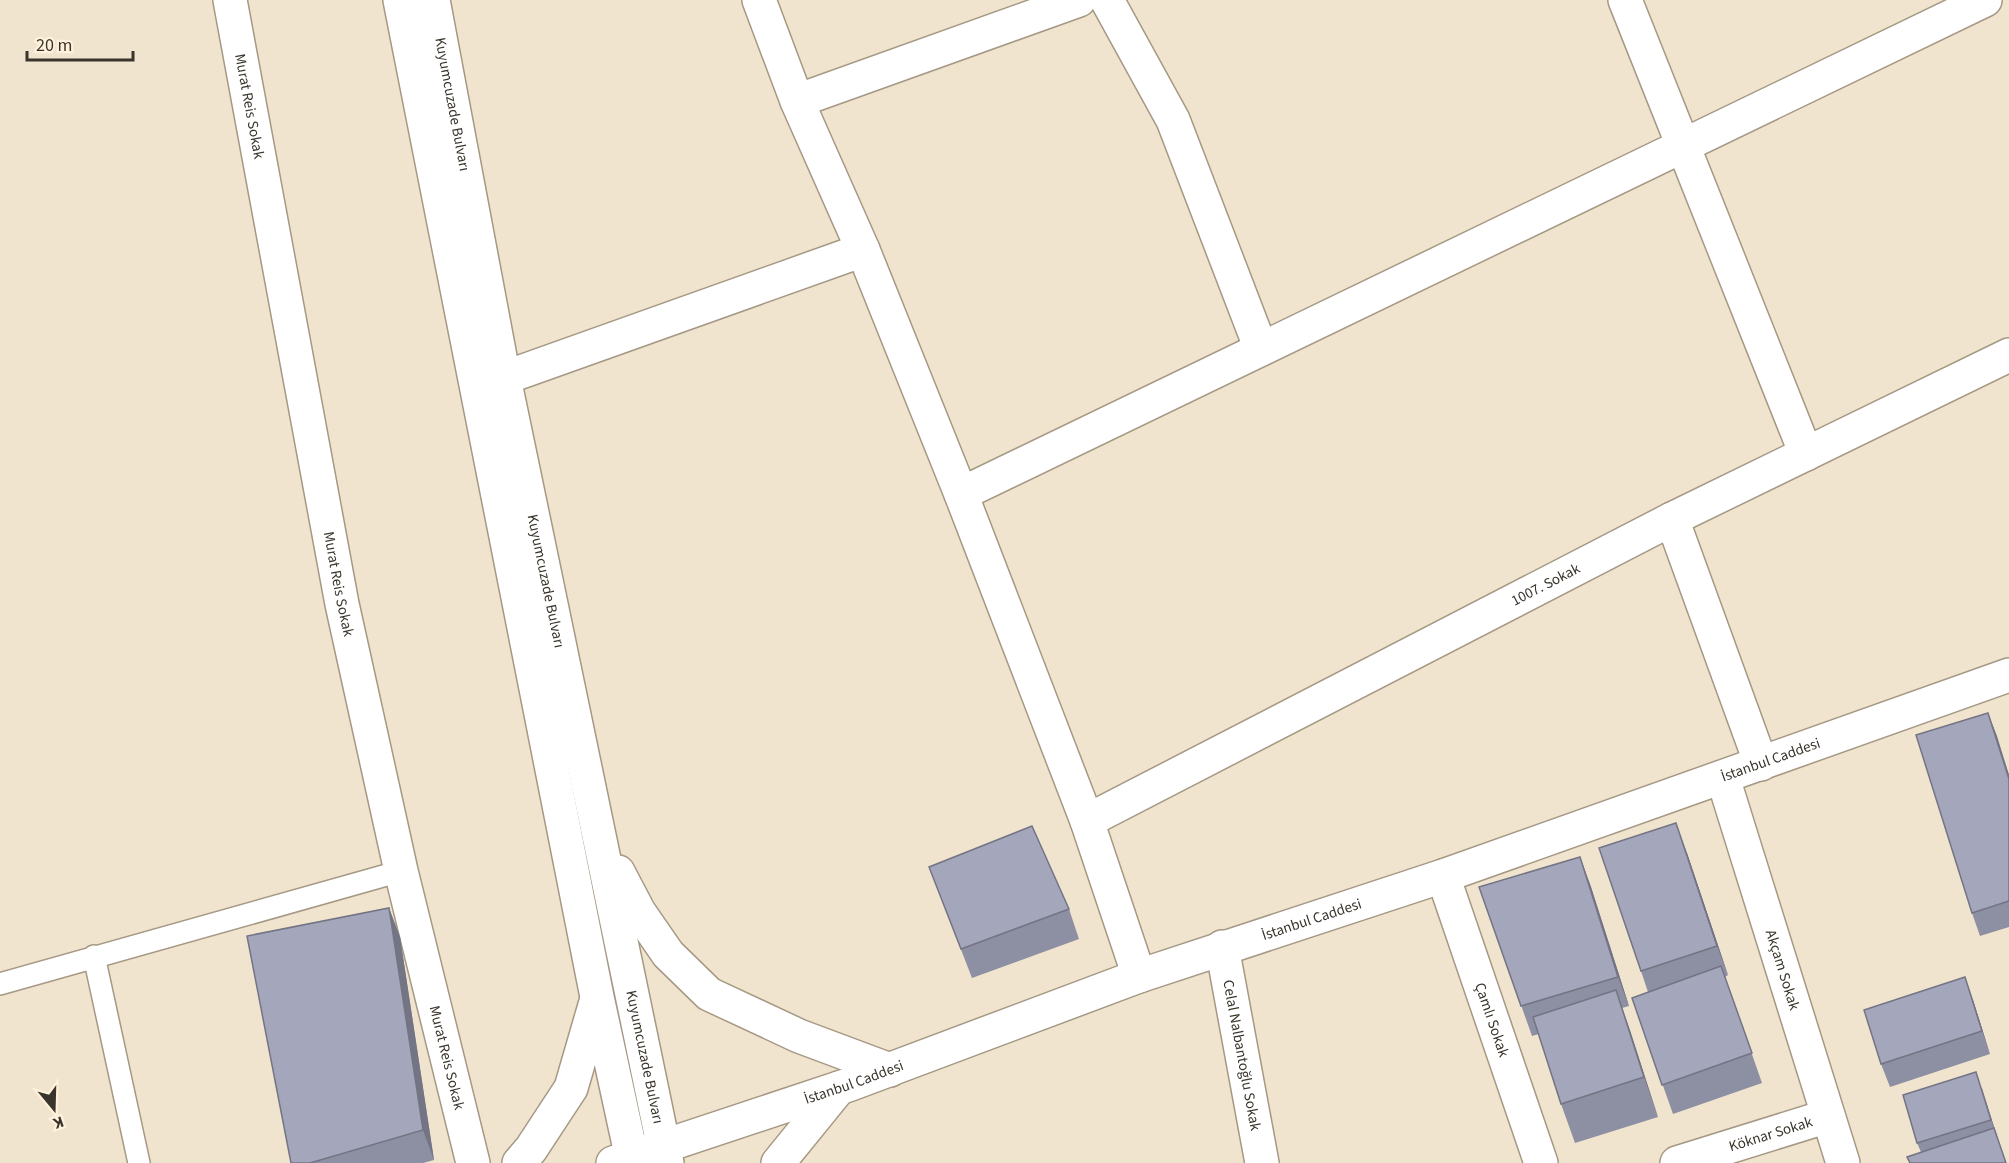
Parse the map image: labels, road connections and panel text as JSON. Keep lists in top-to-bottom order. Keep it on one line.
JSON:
{"streets":{"street":["Kuyumcuzade Bulvarı","Murat Reis Sokak","1007. Sokak","İstanbul Caddesi","Akçam Sokak","Çamlı Sokak","Celal Nalbantoğlu Sokak","Köknar Sokak"]},"crossings":[["Kuyumcuzade Bulvarı","İstanbul Caddesi"],["İstanbul Caddesi","Akçam Sokak"],["İstanbul Caddesi","Çamlı Sokak"],["İstanbul Caddesi","Celal Nalbantoğlu Sokak"],["Akçam Sokak","Köknar Sokak"]],"scale_bar":"20 m","north":"bottom"}
